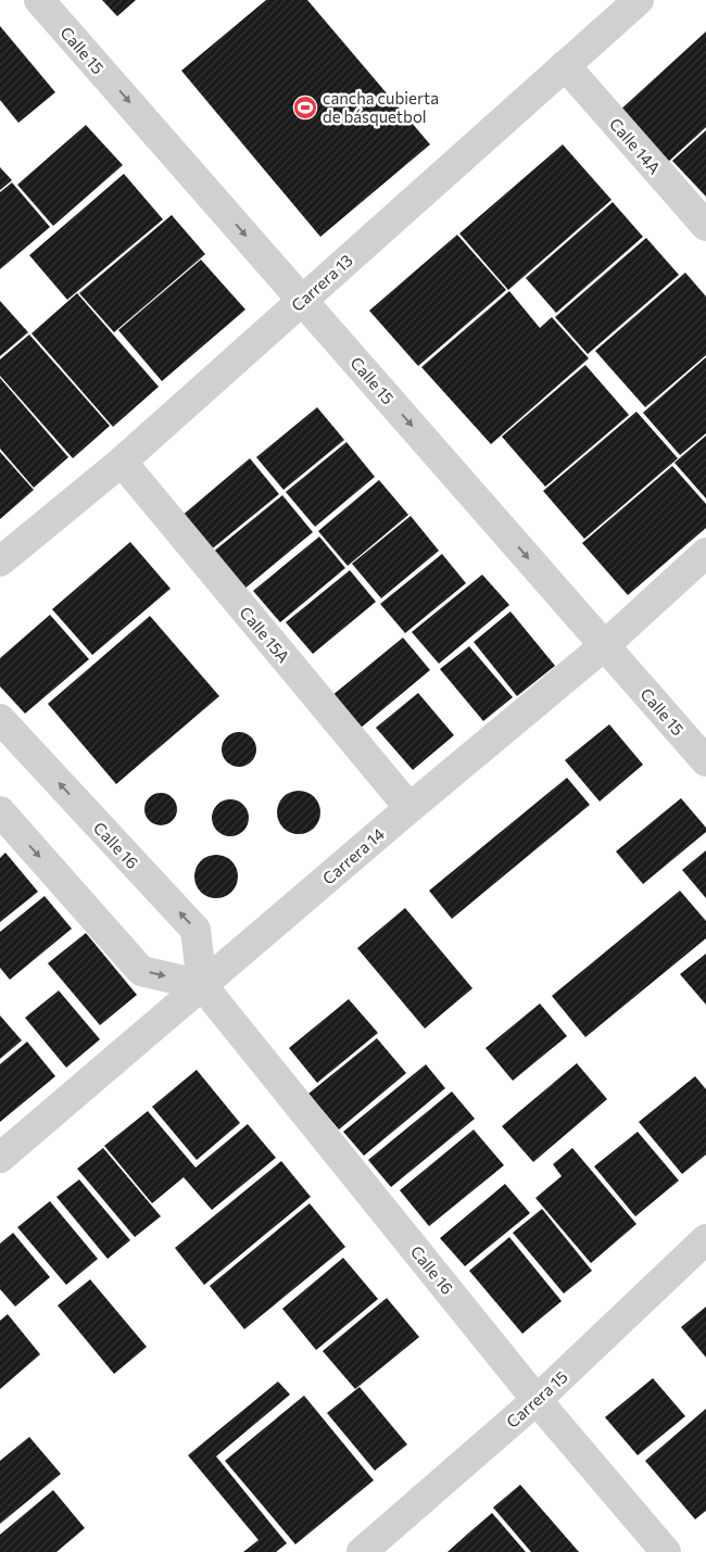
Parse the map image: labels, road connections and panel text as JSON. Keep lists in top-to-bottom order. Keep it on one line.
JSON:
{"streets":{"street":["Calle 15","Calle 14A","Carrera 13","Calle 15A","Calle 16","Carrera 14","Carrera 15"]},"crossings":[["Calle 15","Carrera 13"],["Calle 15","Carrera 14"],["Calle 14A","Carrera 13"],["Carrera 13","Calle 15A"],["Calle 15A","Carrera 14"],["Calle 16","Carrera 14"],["Calle 16","Carrera 15"]],"one_way":["Calle 15"],"places":{"sports":["cancha cubierta de básquetbol"]}}
